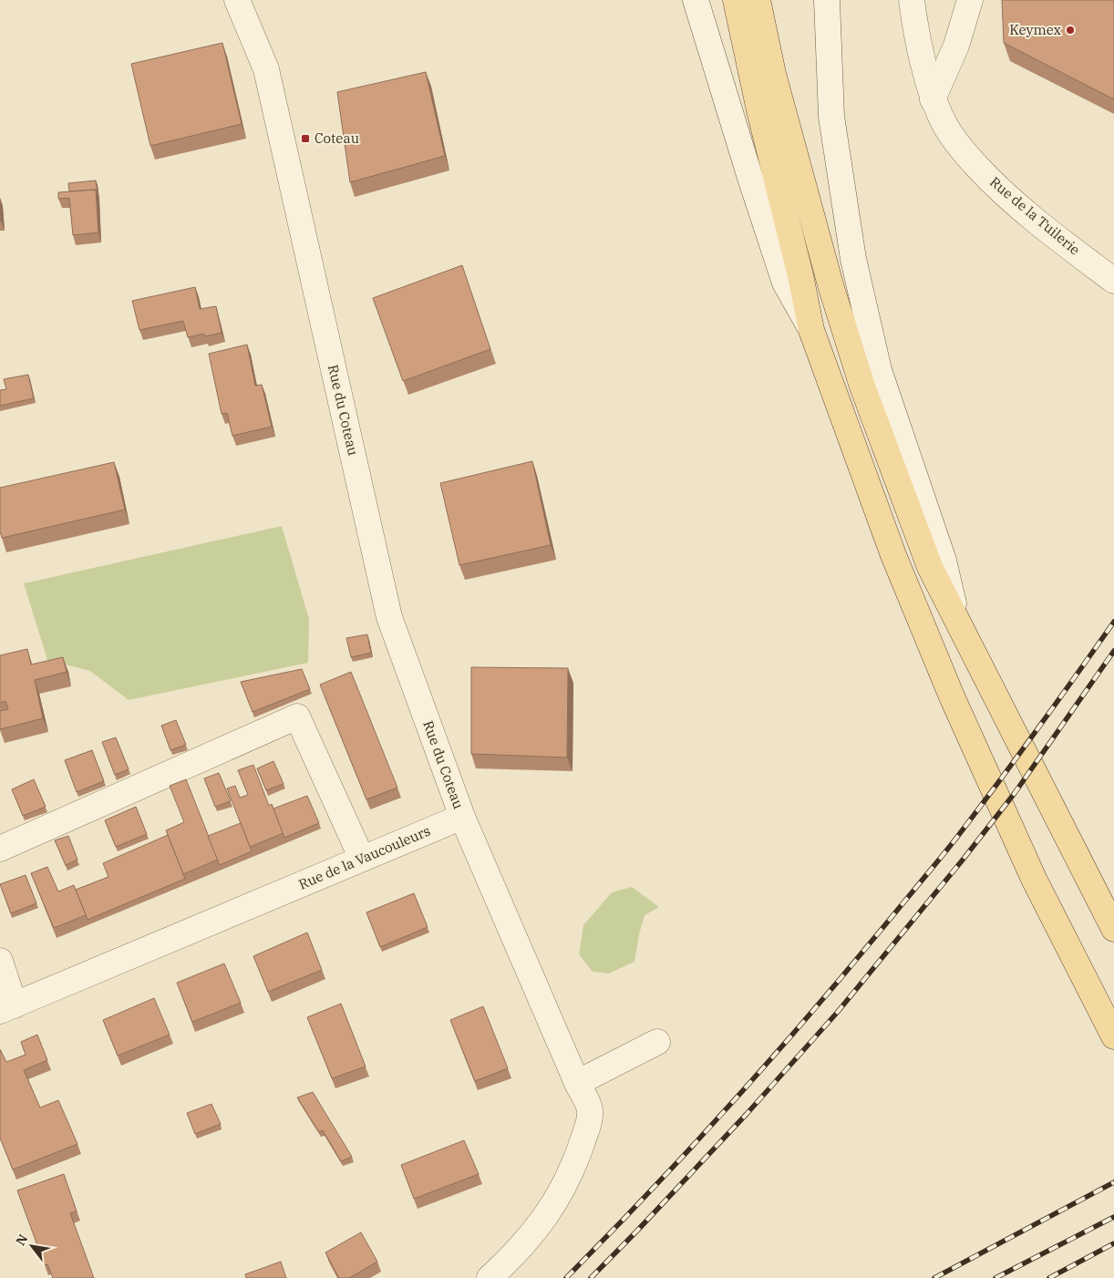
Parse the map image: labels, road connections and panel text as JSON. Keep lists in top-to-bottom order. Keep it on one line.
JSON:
{"streets":{"street":["Rue de la Tuilerie","Rue du Coteau","Rue de la Vaucouleurs"]},"crossings":[["Rue du Coteau","Rue de la Vaucouleurs"]],"places":{"other":["Keymex"],"transit":["Coteau"]},"north":"top left"}
